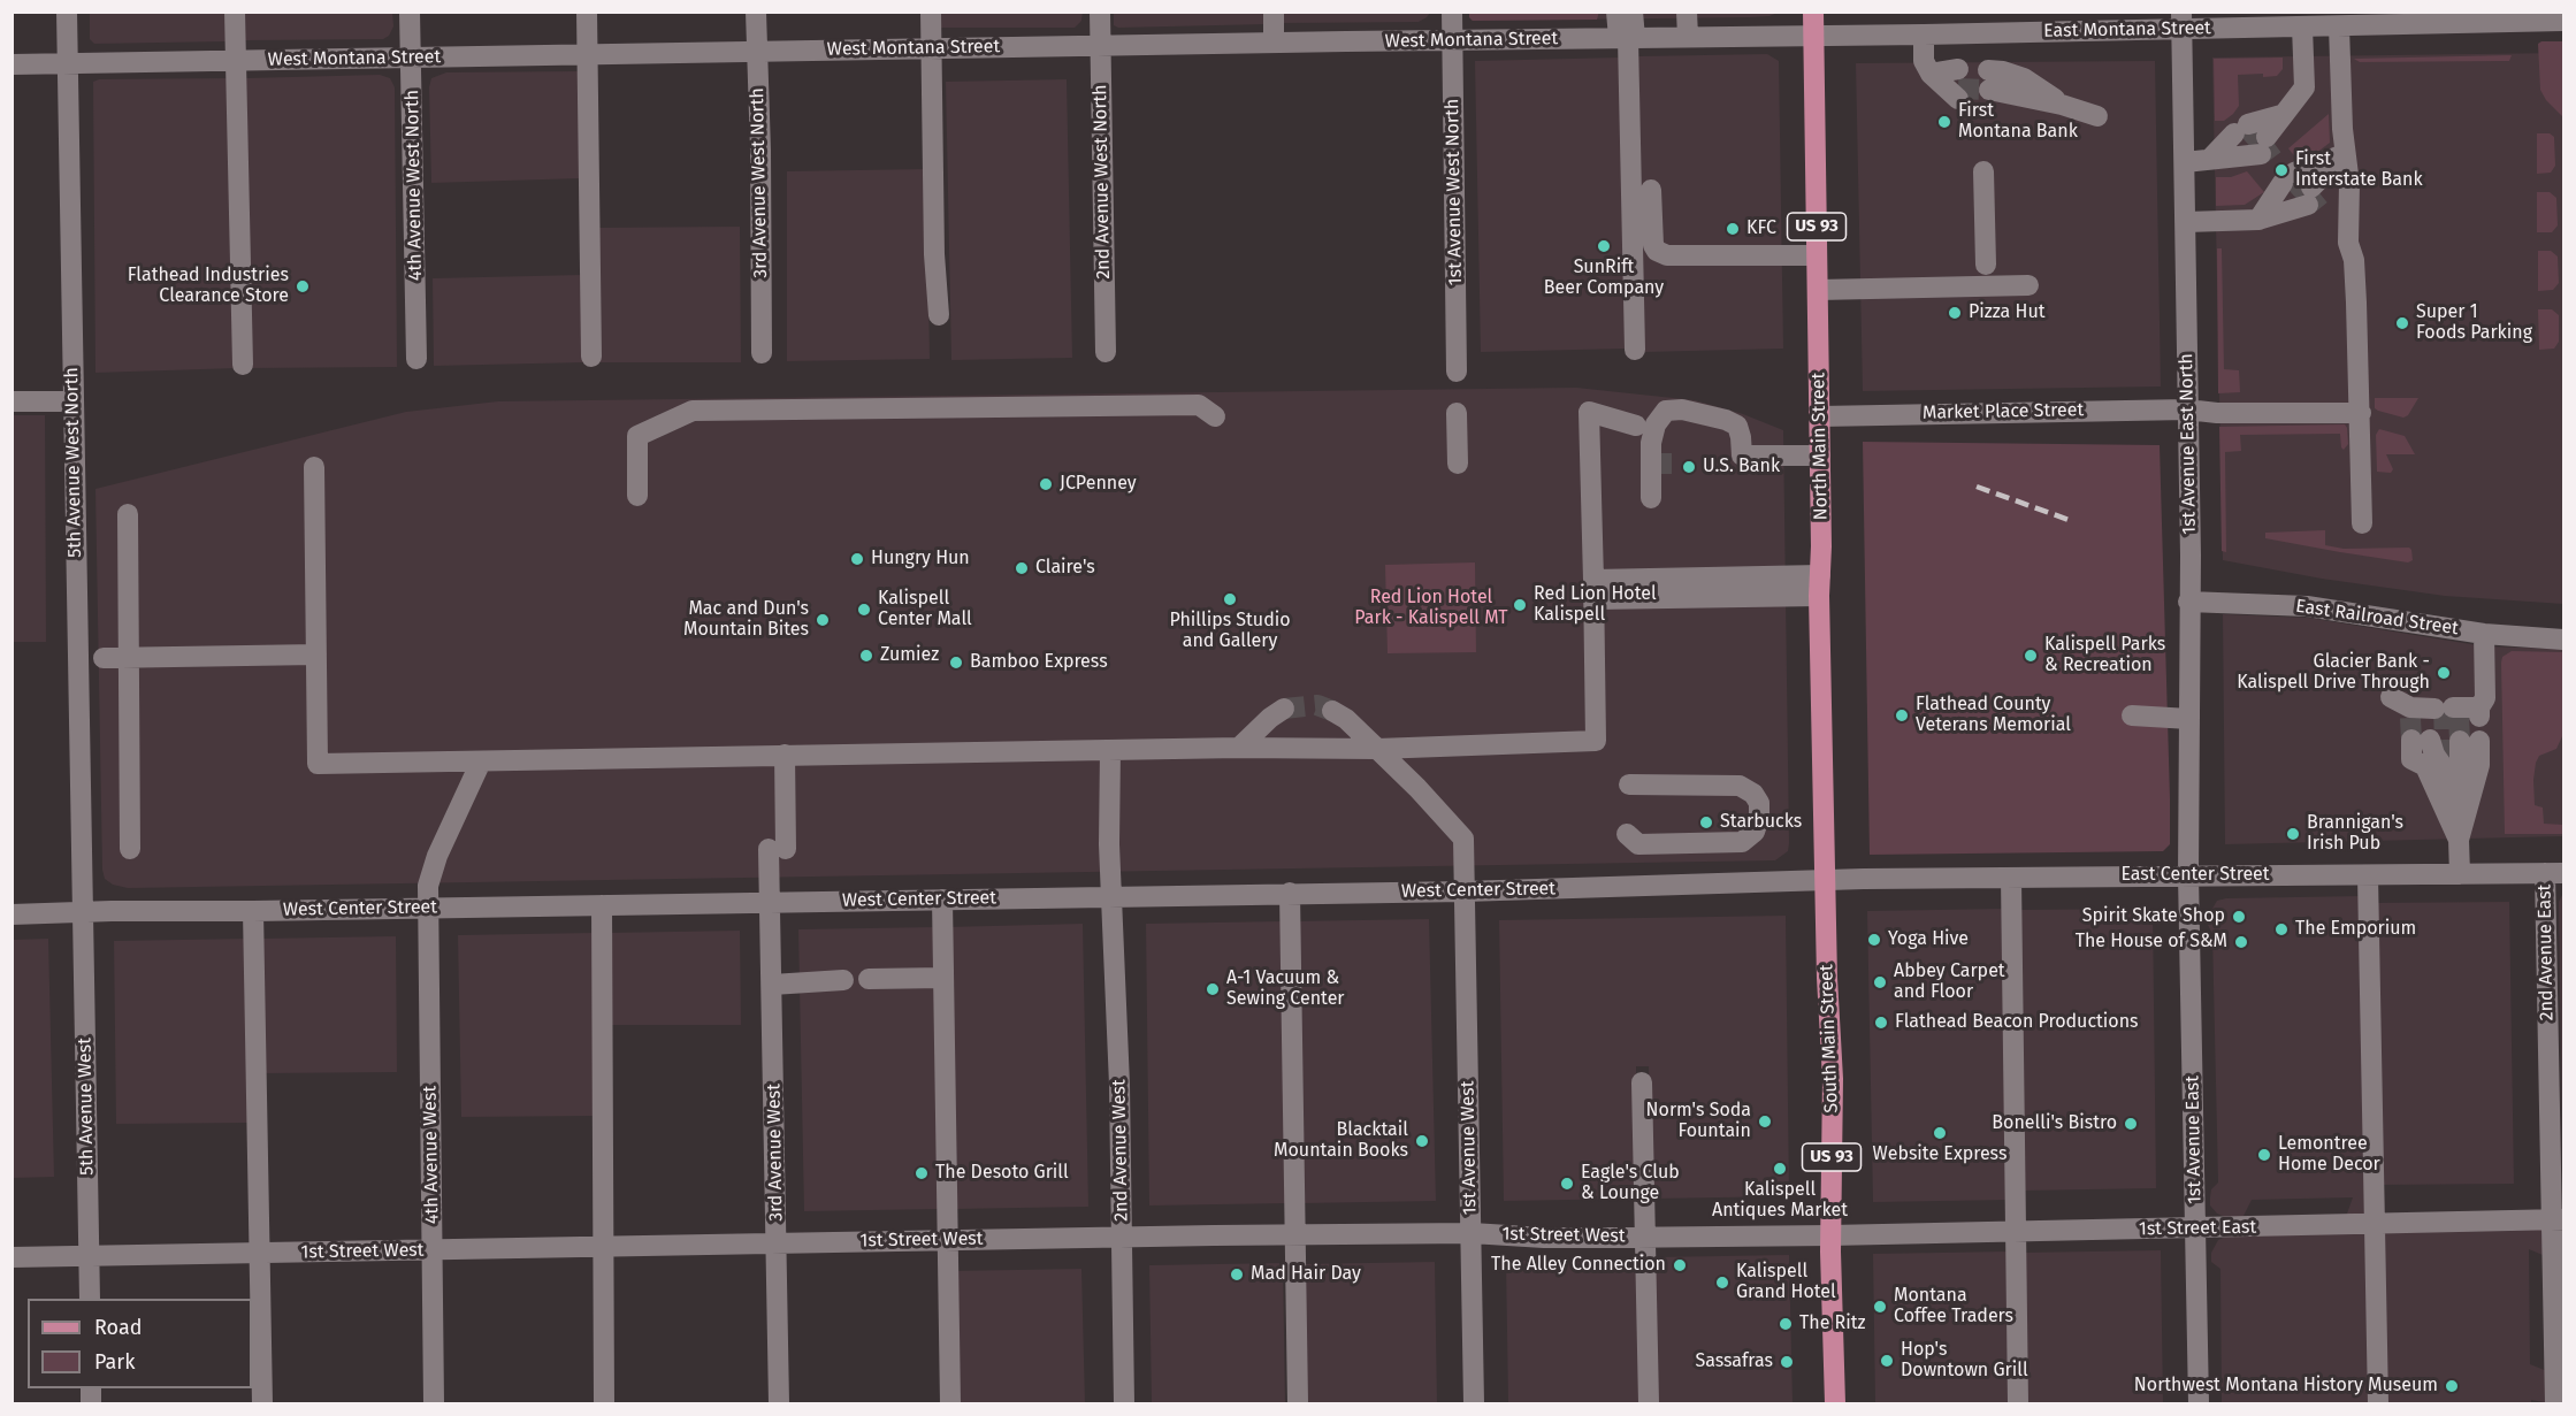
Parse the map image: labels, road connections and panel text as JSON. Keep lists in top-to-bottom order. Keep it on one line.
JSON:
{"streets":{"main road":["US 93","North Main Street","South Main Street"],"street":["East Montana Street","West Montana Street","2nd Avenue West North","3rd Avenue West North","4th Avenue West North","1st Avenue West North","Market Place Street","1st Avenue East North","5th Avenue West North","East Railroad Street","East Center Street","West Center Street","2nd Avenue East","5th Avenue West","1st Avenue East","1st Avenue West","2nd Avenue West","3rd Avenue West","4th Avenue West","1st Street East","1st Street West"]},"crossings":[["East Montana Street","West Montana Street"],["East Montana Street","1st Avenue East North"],["East Montana Street","North Main Street"],["West Montana Street","2nd Avenue West North"],["West Montana Street","3rd Avenue West North"],["West Montana Street","4th Avenue West North"],["West Montana Street","1st Avenue West North"],["West Montana Street","North Main Street"],["West Montana Street","5th Avenue West North"],["Market Place Street","1st Avenue East North"],["Market Place Street","North Main Street"],["1st Avenue East North","East Railroad Street"],["1st Avenue East North","East Center Street"],["1st Avenue East North","1st Avenue East"],["North Main Street","East Center Street"],["North Main Street","West Center Street"],["North Main Street","South Main Street"],["5th Avenue West North","West Center Street"],["5th Avenue West North","5th Avenue West"],["East Center Street","West Center Street"],["East Center Street","2nd Avenue East"],["East Center Street","South Main Street"],["East Center Street","1st Avenue East"],["West Center Street","South Main Street"],["West Center Street","5th Avenue West"],["West Center Street","1st Avenue West"],["West Center Street","2nd Avenue West"],["West Center Street","3rd Avenue West"],["West Center Street","4th Avenue West"],["2nd Avenue East","1st Street East"],["South Main Street","1st Street East"],["South Main Street","1st Street West"],["5th Avenue West","1st Street West"],["1st Avenue East","1st Street East"],["1st Avenue West","1st Street West"],["2nd Avenue West","1st Street West"],["3rd Avenue West","1st Street West"],["4th Avenue West","1st Street West"],["1st Street East","1st Street West"]],"parks":["Red Lion Hotel Park - Kalispell MT"],"places":["First Montana Bank","First Interstate Bank","KFC","SunRift Beer Company","Flathead Industries Clearance Store","Pizza Hut","Super 1 Foods Parking","U.S. Bank","JCPenney","Hungry Hun","Claire's","Phillips Studio and Gallery","Red Lion Hotel Kalispell","Kalispell Center Mall","Mac and Dun's Mountain Bites","Zumiez","Kalispell Parks & Recreation","Bamboo Express","Glacier Bank - Kalispell Drive Through","Flathead County Veterans Memorial","Starbucks","Brannigan's Irish Pub","Spirit Skate Shop","The Emporium","Yoga Hive","The House of S&M","Abbey Carpet and Floor","A-1 Vacuum & Sewing Center","Flathead Beacon Productions","Norm's Soda Fountain","Bonelli's Bistro","Website Express","Blacktail Mountain Books","Lemontree Home Decor","Kalispell Antiques Market","The Desoto Grill","Eagle's Club & Lounge","The Alley Connection","Mad Hair Day","Kalispell Grand Hotel","Montana Coffee Traders","The Ritz","Hop's Downtown Grill","Sassafras","Northwest Montana History Museum"],"legend":["Road","Park"]}
